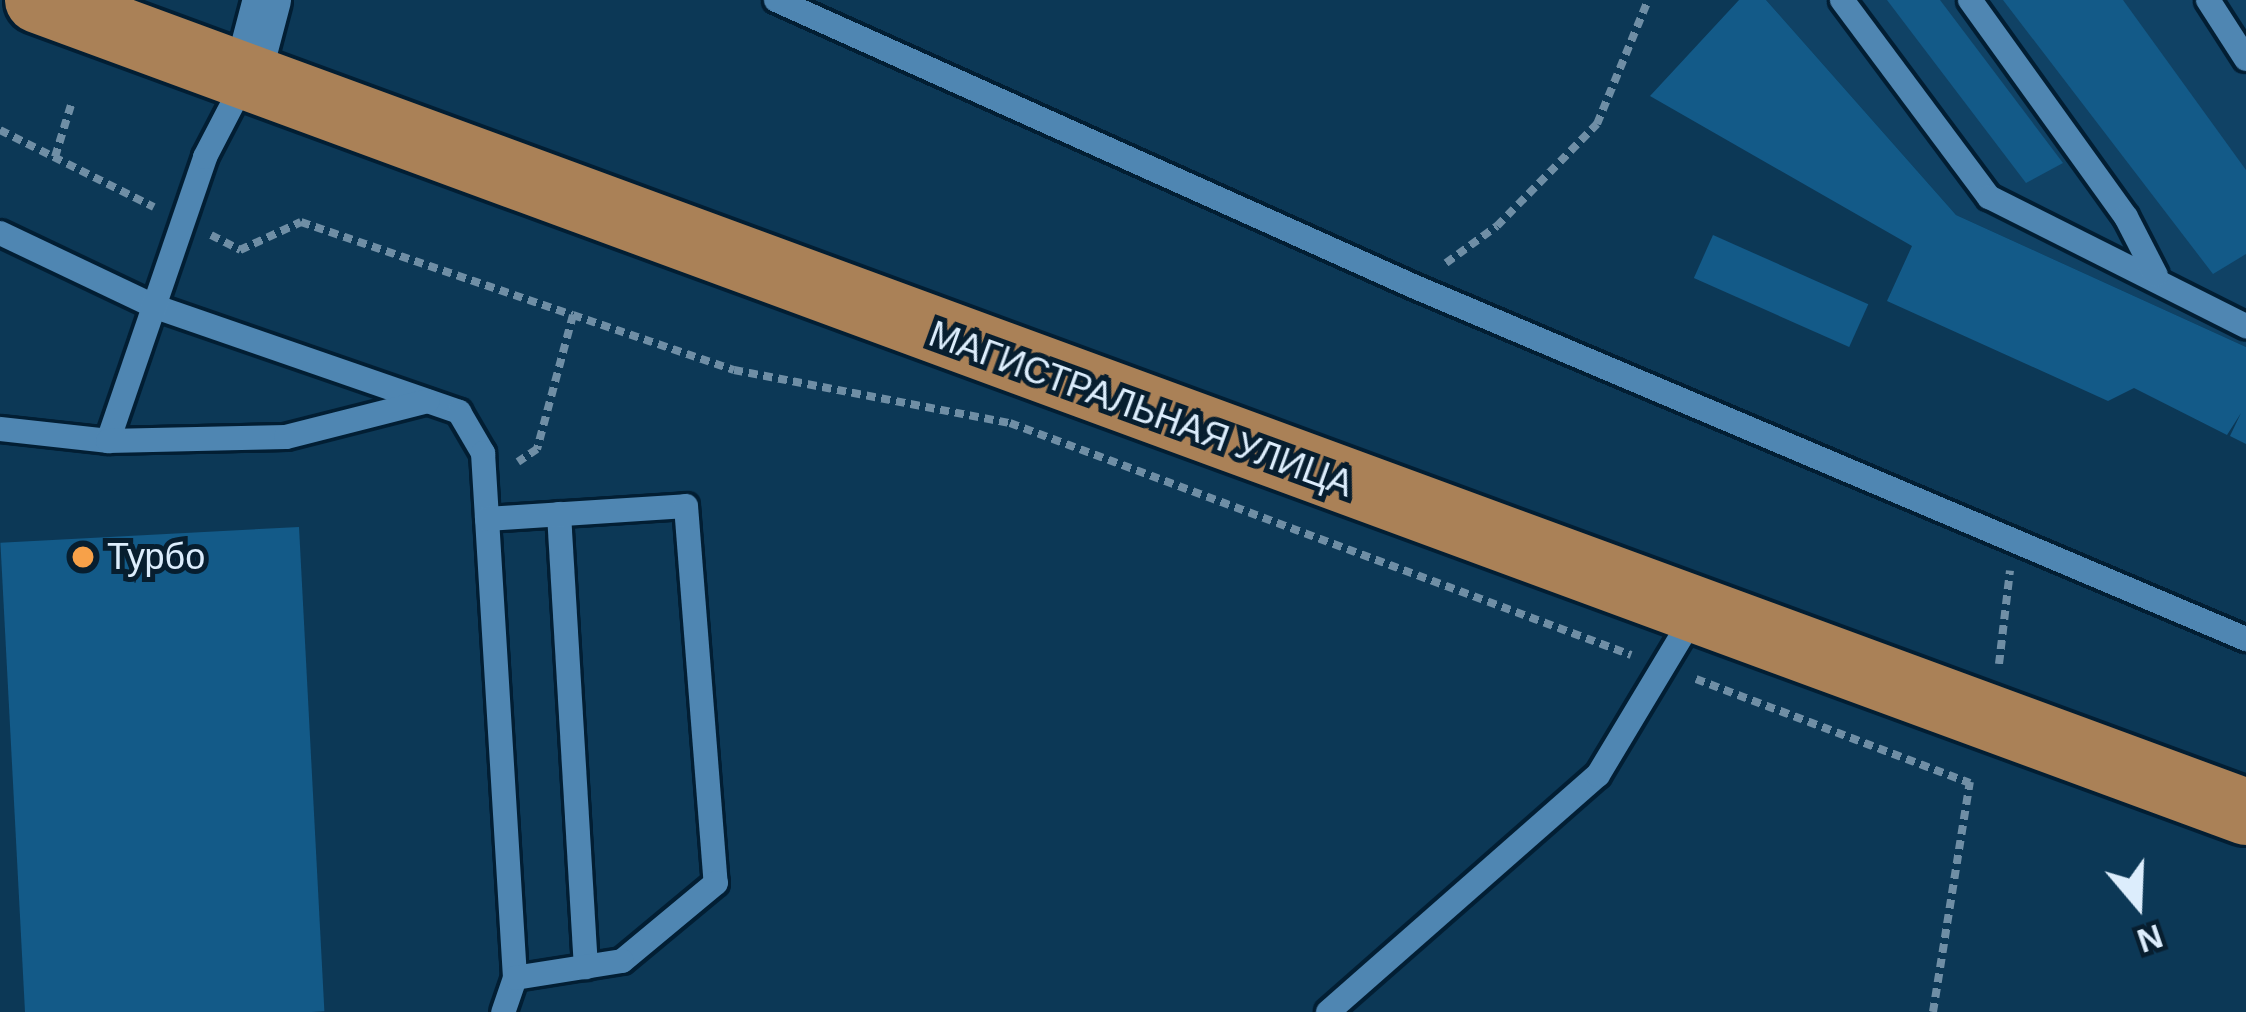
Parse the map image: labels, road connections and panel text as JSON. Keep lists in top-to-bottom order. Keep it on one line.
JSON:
{"streets":{"highway":["МАГИСТРАЛЬНАЯ УЛИЦА"]},"places":["Турбо"],"north":"bottom"}
